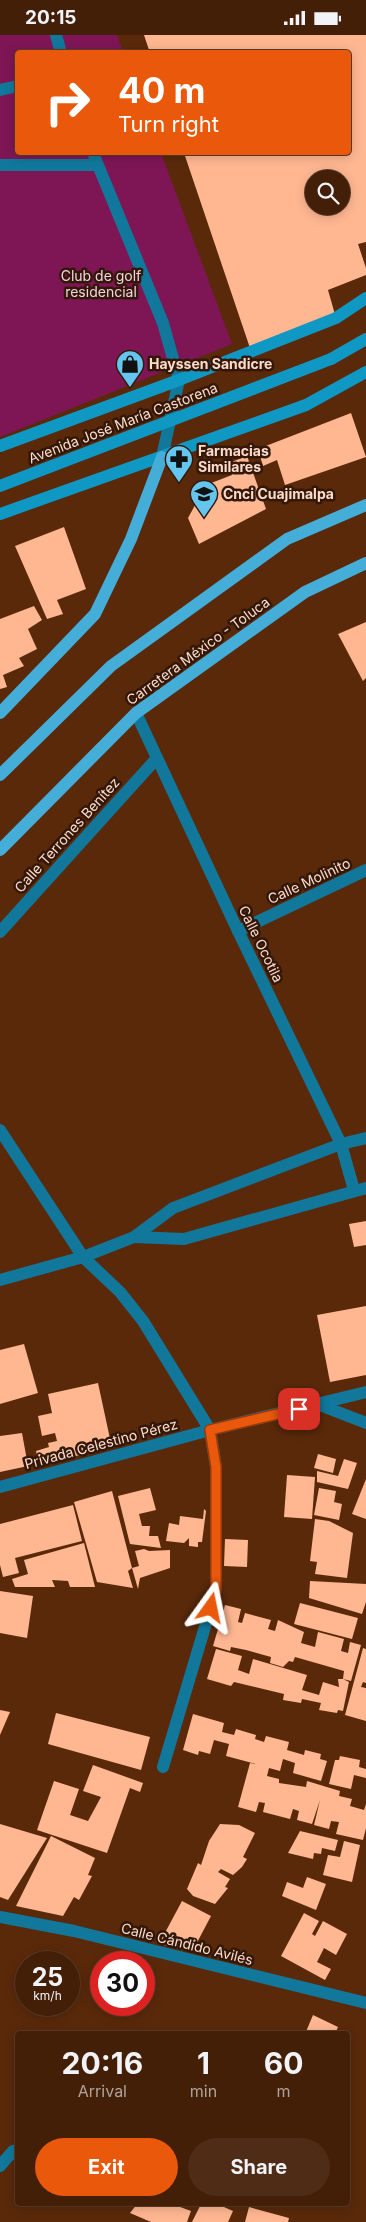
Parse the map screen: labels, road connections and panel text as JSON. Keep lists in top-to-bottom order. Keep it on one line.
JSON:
{"streets":{"main road":["Carretera México - Toluca"],"street":["Avenida José María Castorena","Calle Terrones Benítez","Calle Molinito","Calle Ocotila","Privada Celestino Pérez","Calle Cándido Avilés"]},"crossings":[["Carretera México - Toluca","Calle Ocotila"],["Calle Terrones Benítez","Calle Ocotila"],["Calle Molinito","Calle Ocotila"]],"parks":["Club de golf residencial"],"places":{"shop":["Hayssen Sandicre"],"pharmacy":["Farmacias Similares"],"school or university":["Cnci Cuajimalpa"]},"page":{"status":"20:15","turn":["40 m","Turn right"],"speed":"25 km/h","limit":"30","eta":["20:16","Arrival","1","min","60","m"],"buttons":["Exit","Share"]}}
